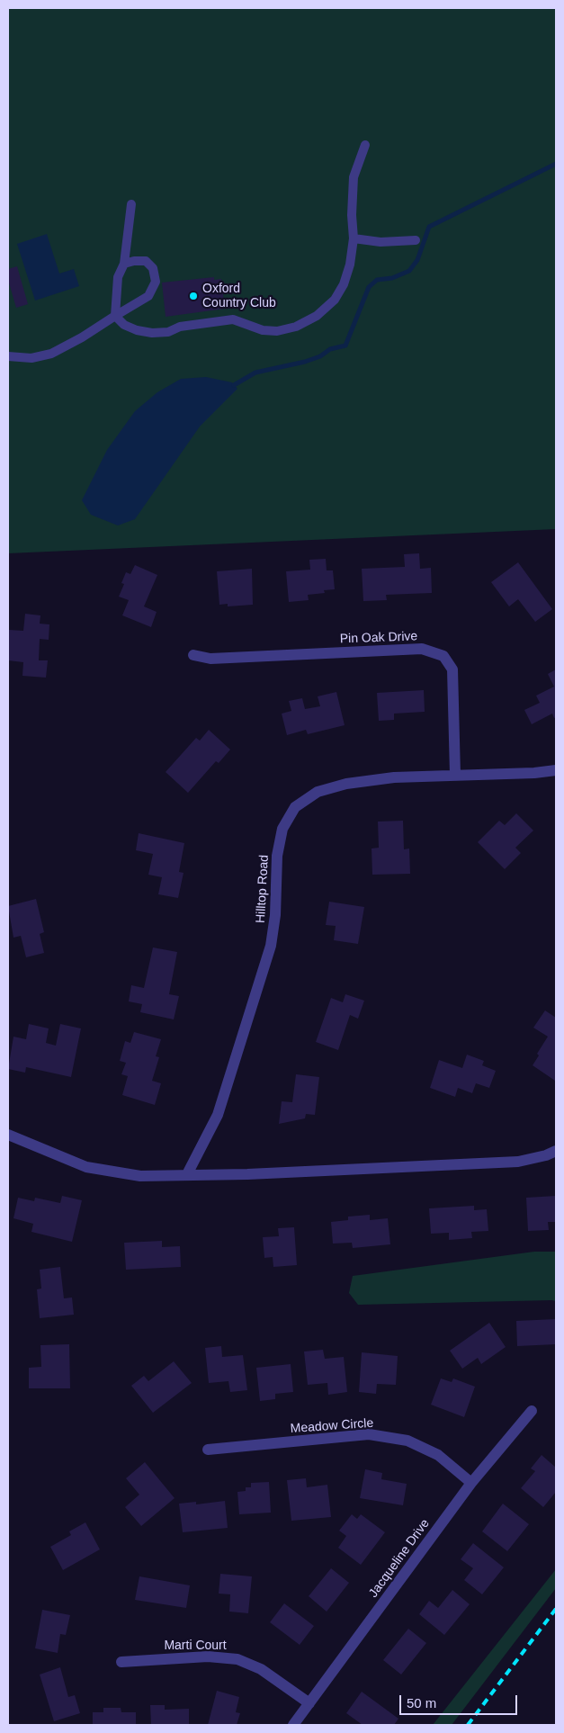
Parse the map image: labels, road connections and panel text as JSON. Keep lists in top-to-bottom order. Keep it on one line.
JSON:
{"streets":{"street":["Pin Oak Drive","Hilltop Road","Meadow Circle","Jacqueline Drive","Marti Court"]},"crossings":[["Pin Oak Drive","Hilltop Road"],["Meadow Circle","Jacqueline Drive"],["Jacqueline Drive","Marti Court"]],"places":["Oxford Country Club"],"scale_bar":"50 m"}
